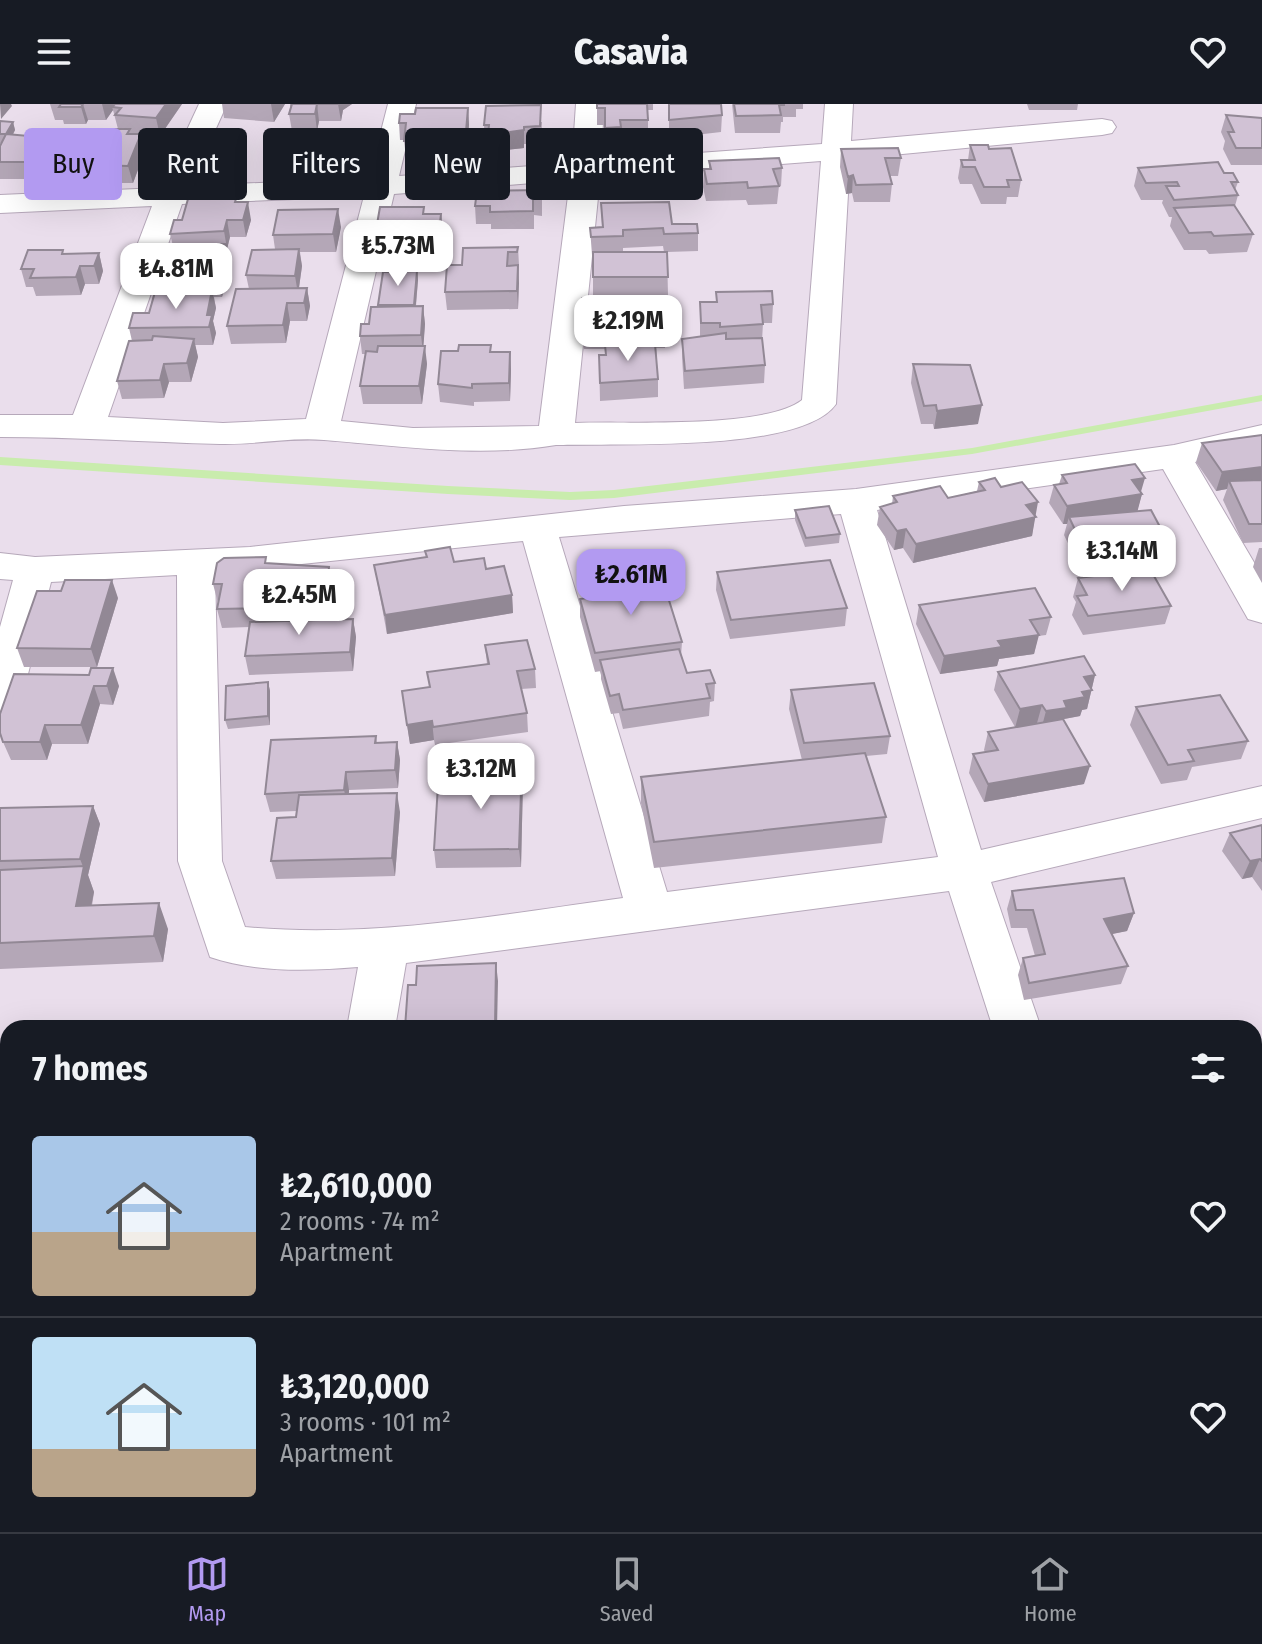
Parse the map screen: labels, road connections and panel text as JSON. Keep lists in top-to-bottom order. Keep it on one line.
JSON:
{"page":{"header":"Casavia","chip":["Buy","Rent","Filters","New","Apartment"],"price":["₺5.73M","₺4.81M","₺2.19M","₺3.14M","₺2.61M","₺2.45M","₺3.12M"],"heading":"7 homes","list":[{"name":"₺2,610,000","note":"2 rooms · 74 m² · Apartment"},{"name":"₺3,120,000","note":"3 rooms · 101 m² · Apartment"}],"tabs":["Map","Saved","Home"]}}
